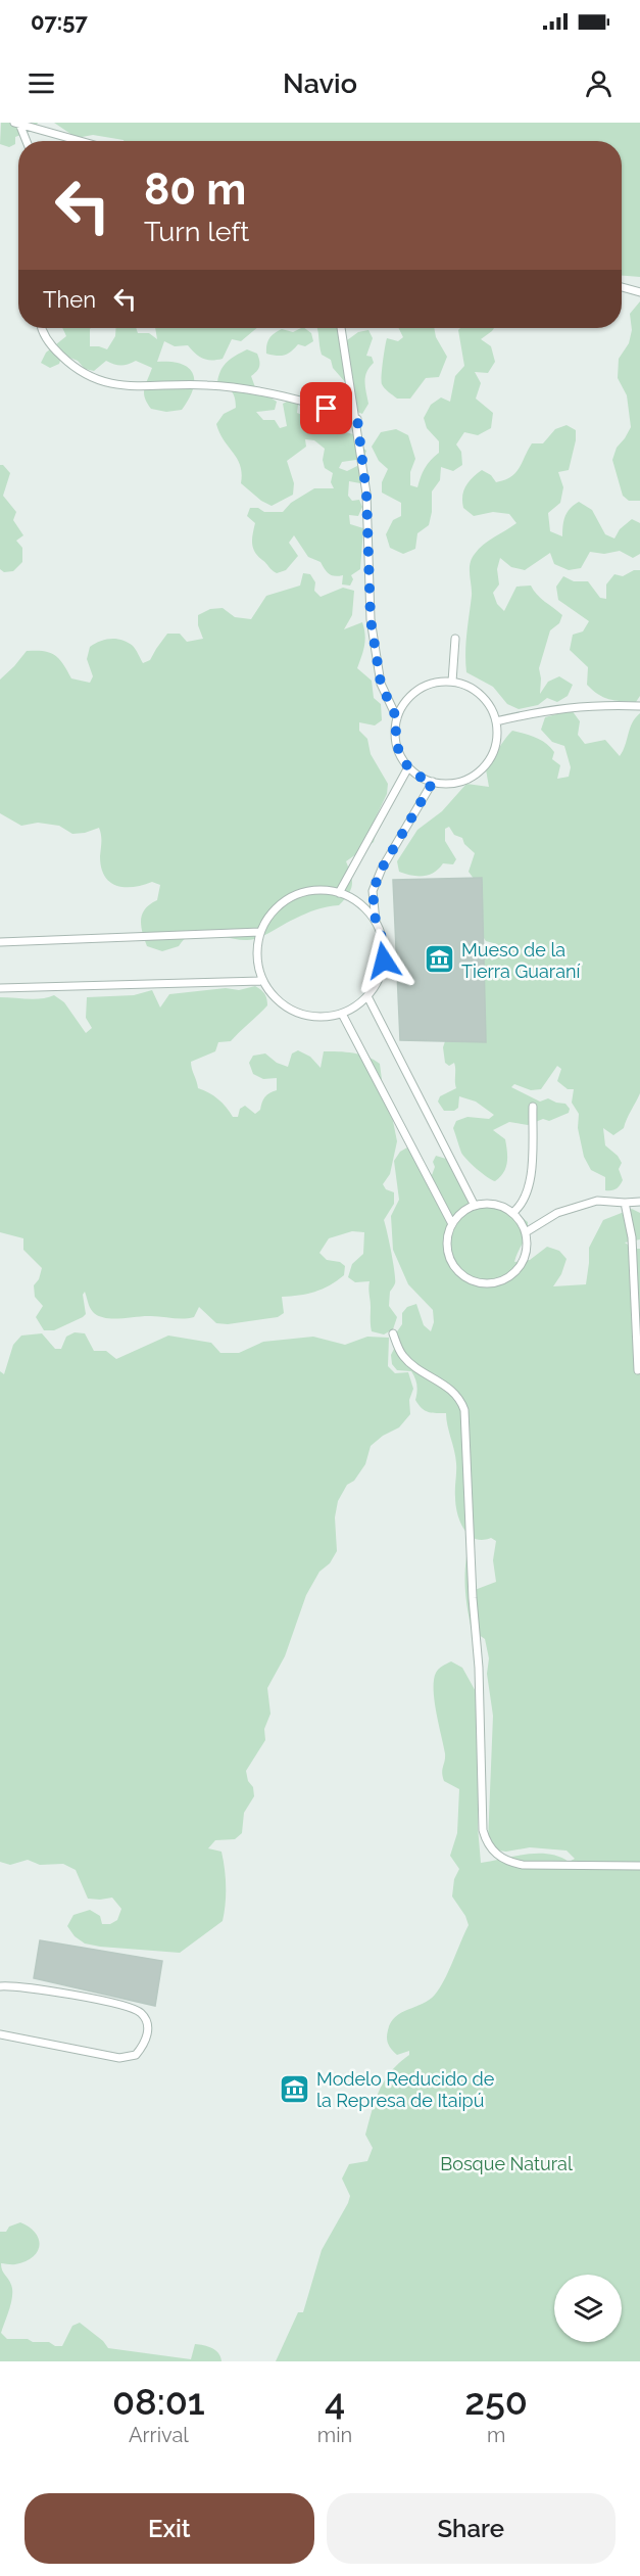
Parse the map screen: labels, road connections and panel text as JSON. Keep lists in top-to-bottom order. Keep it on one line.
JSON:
{"parks":["Bosque Natural"],"places":{"museum":["Mueso de la Tierra Guaraní","Modelo Reducido de la Represa de Itaipú"]},"page":{"status":"07:57","header":"Navio","turn":["80 m","Turn left"],"then":"Then","eta":["08:01","Arrival","4","min","250","m"],"buttons":["Exit","Share"]}}
